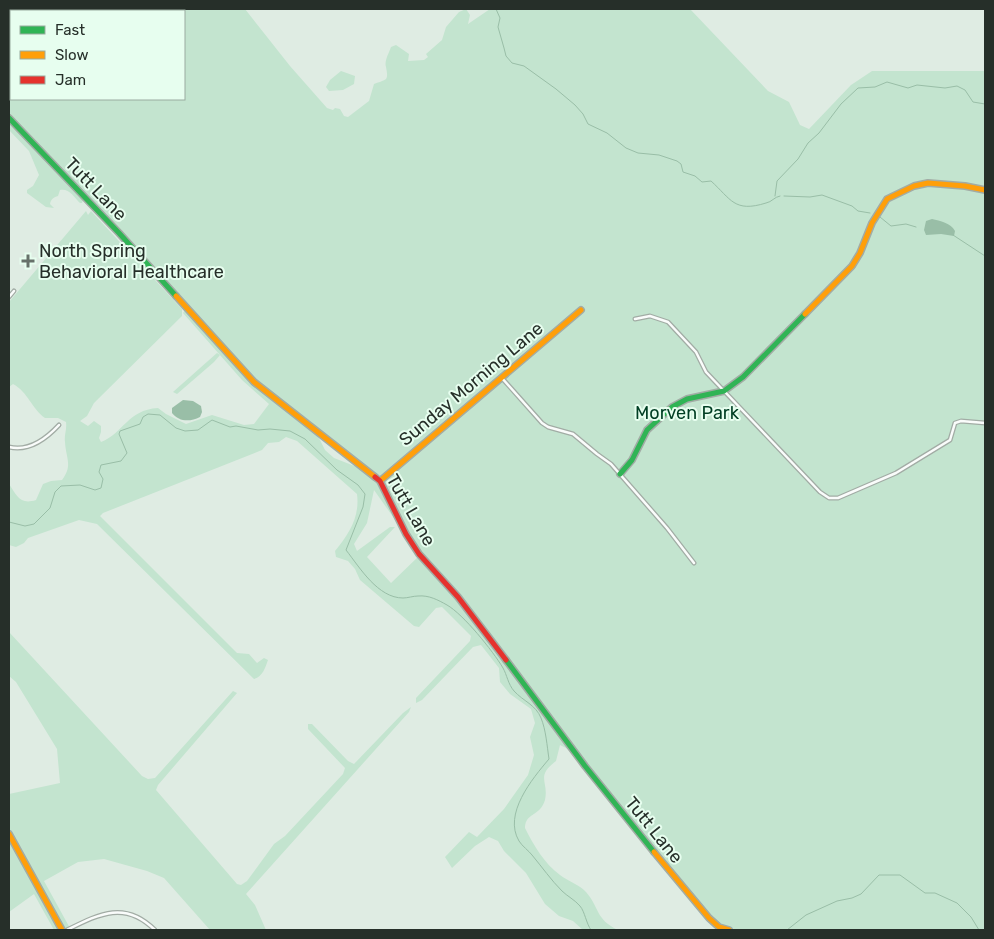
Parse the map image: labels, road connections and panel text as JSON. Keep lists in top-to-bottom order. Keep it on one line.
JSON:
{"streets":{"street":["Tutt Lane","Sunday Morning Lane"]},"crossings":[["Tutt Lane","Sunday Morning Lane"]],"parks":["Morven Park"],"places":{"health":["North Spring Behavioral Healthcare"]},"legend":["Fast","Slow","Jam"]}
